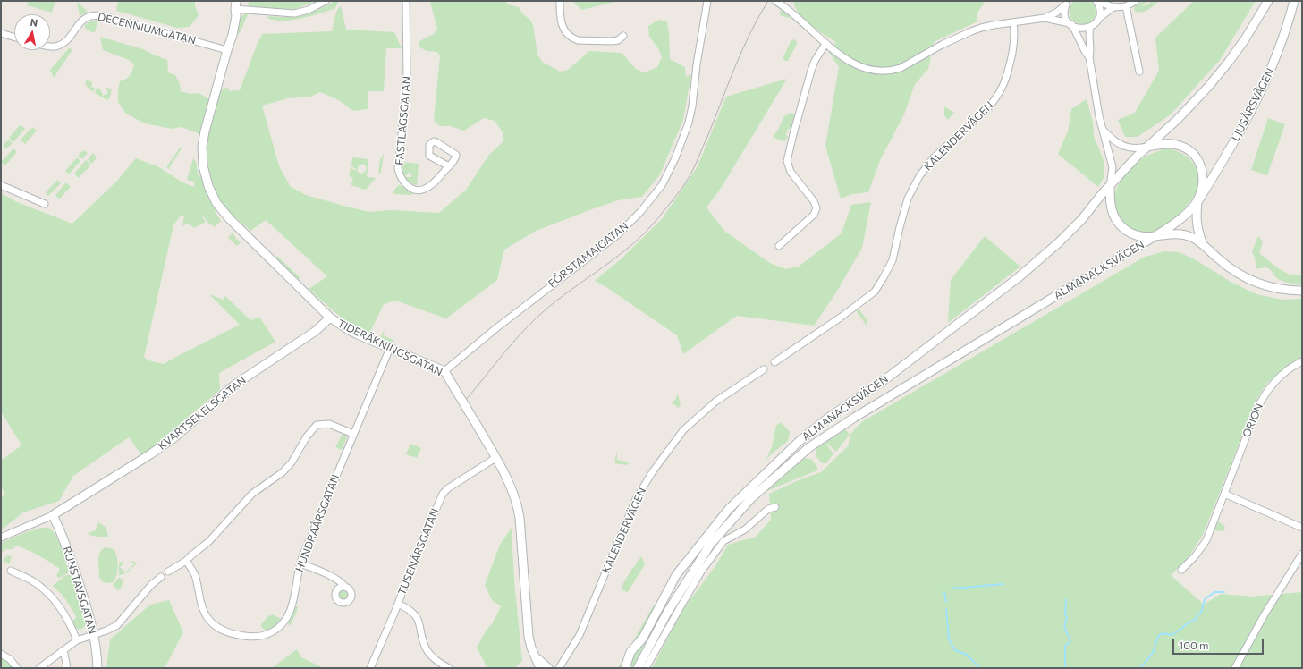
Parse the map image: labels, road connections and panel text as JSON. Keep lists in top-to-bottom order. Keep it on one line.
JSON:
{"streets":{"main road":["LJUSÅRSVÄGEN","ALMANACKSVÄGEN","TIDERÄKNINGSGATAN","KVARTSEKELSGATAN","RUNSTAVSGATAN"],"street":["DECENNIUMGATAN","FASTLAGSGATAN","KALENDERVÄGEN","FÖRSTAMAJGATAN","ORION","HUNDRAÅRSGATAN","TUSENÅRSGATAN"]},"crossings":[["DECENNIUMGATAN","TIDERÄKNINGSGATAN"],["LJUSÅRSVÄGEN","ALMANACKSVÄGEN"],["FÖRSTAMAJGATAN","TIDERÄKNINGSGATAN"],["TIDERÄKNINGSGATAN","KVARTSEKELSGATAN"],["TIDERÄKNINGSGATAN","HUNDRAÅRSGATAN"],["TIDERÄKNINGSGATAN","TUSENÅRSGATAN"],["KVARTSEKELSGATAN","RUNSTAVSGATAN"]],"scale_bar":"100 m","north":"top"}
